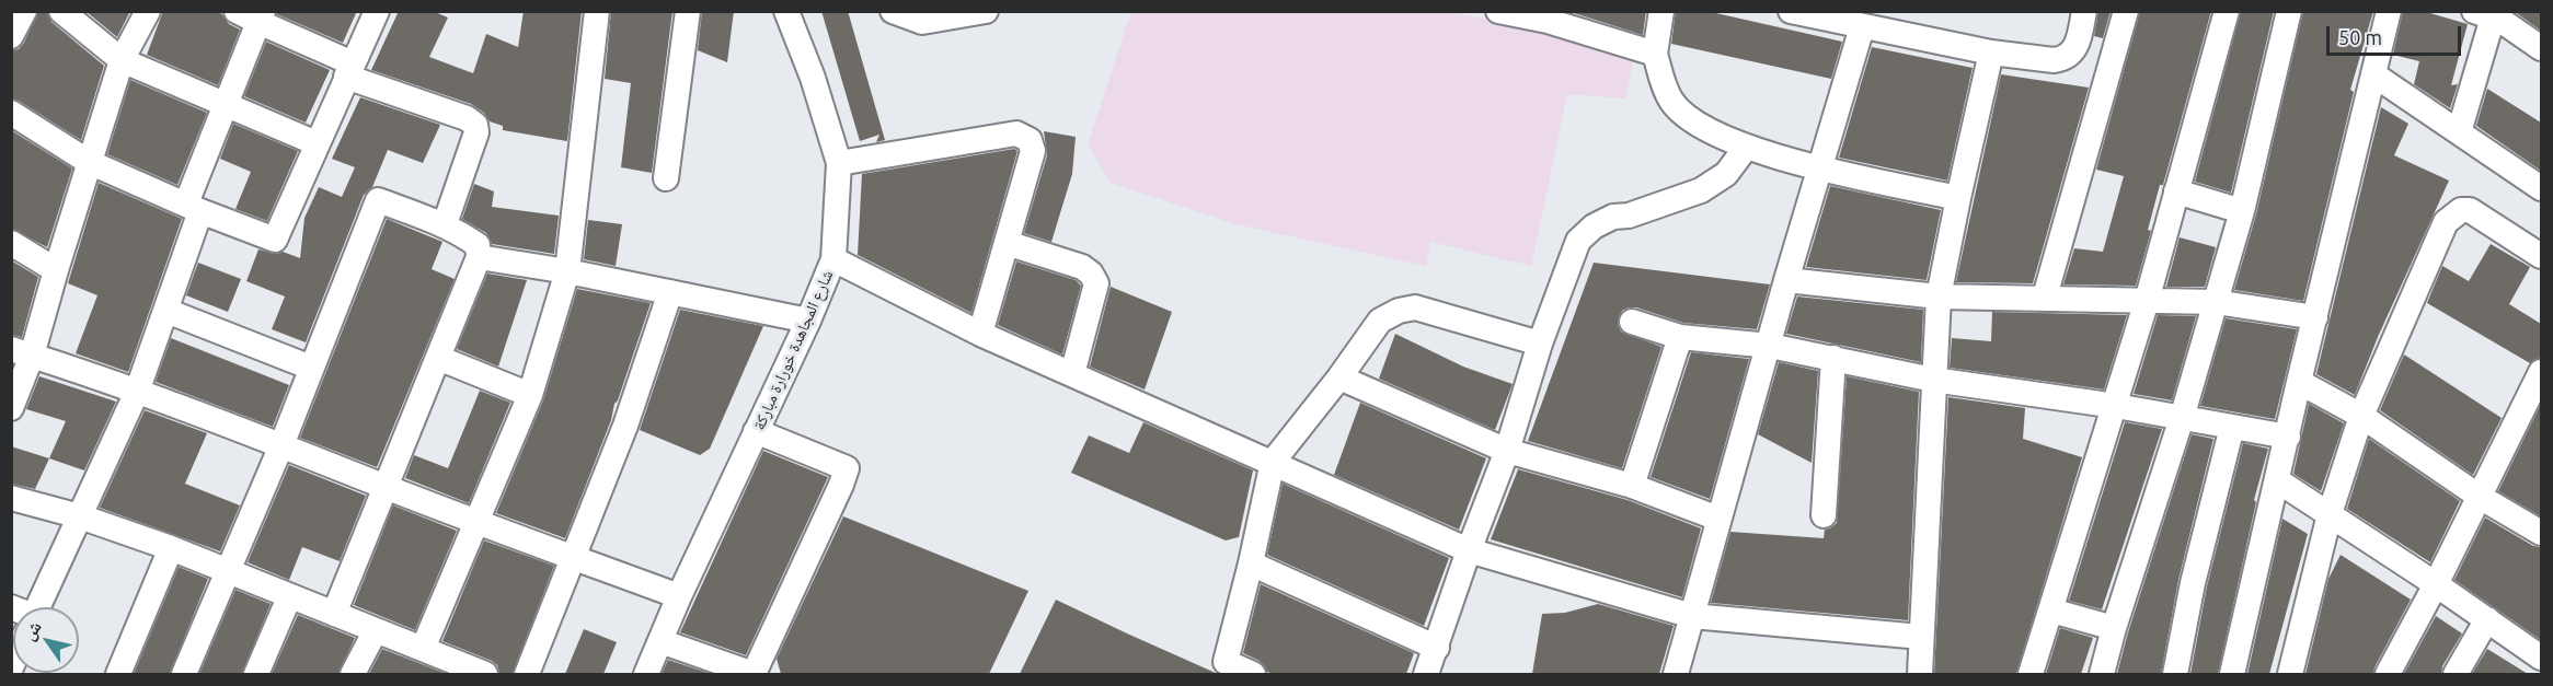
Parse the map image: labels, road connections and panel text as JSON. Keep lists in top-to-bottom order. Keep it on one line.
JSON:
{"streets":{"street":["شارع المجاهدة خورارة مباركة"]},"scale_bar":"50 m","north":"top left"}
